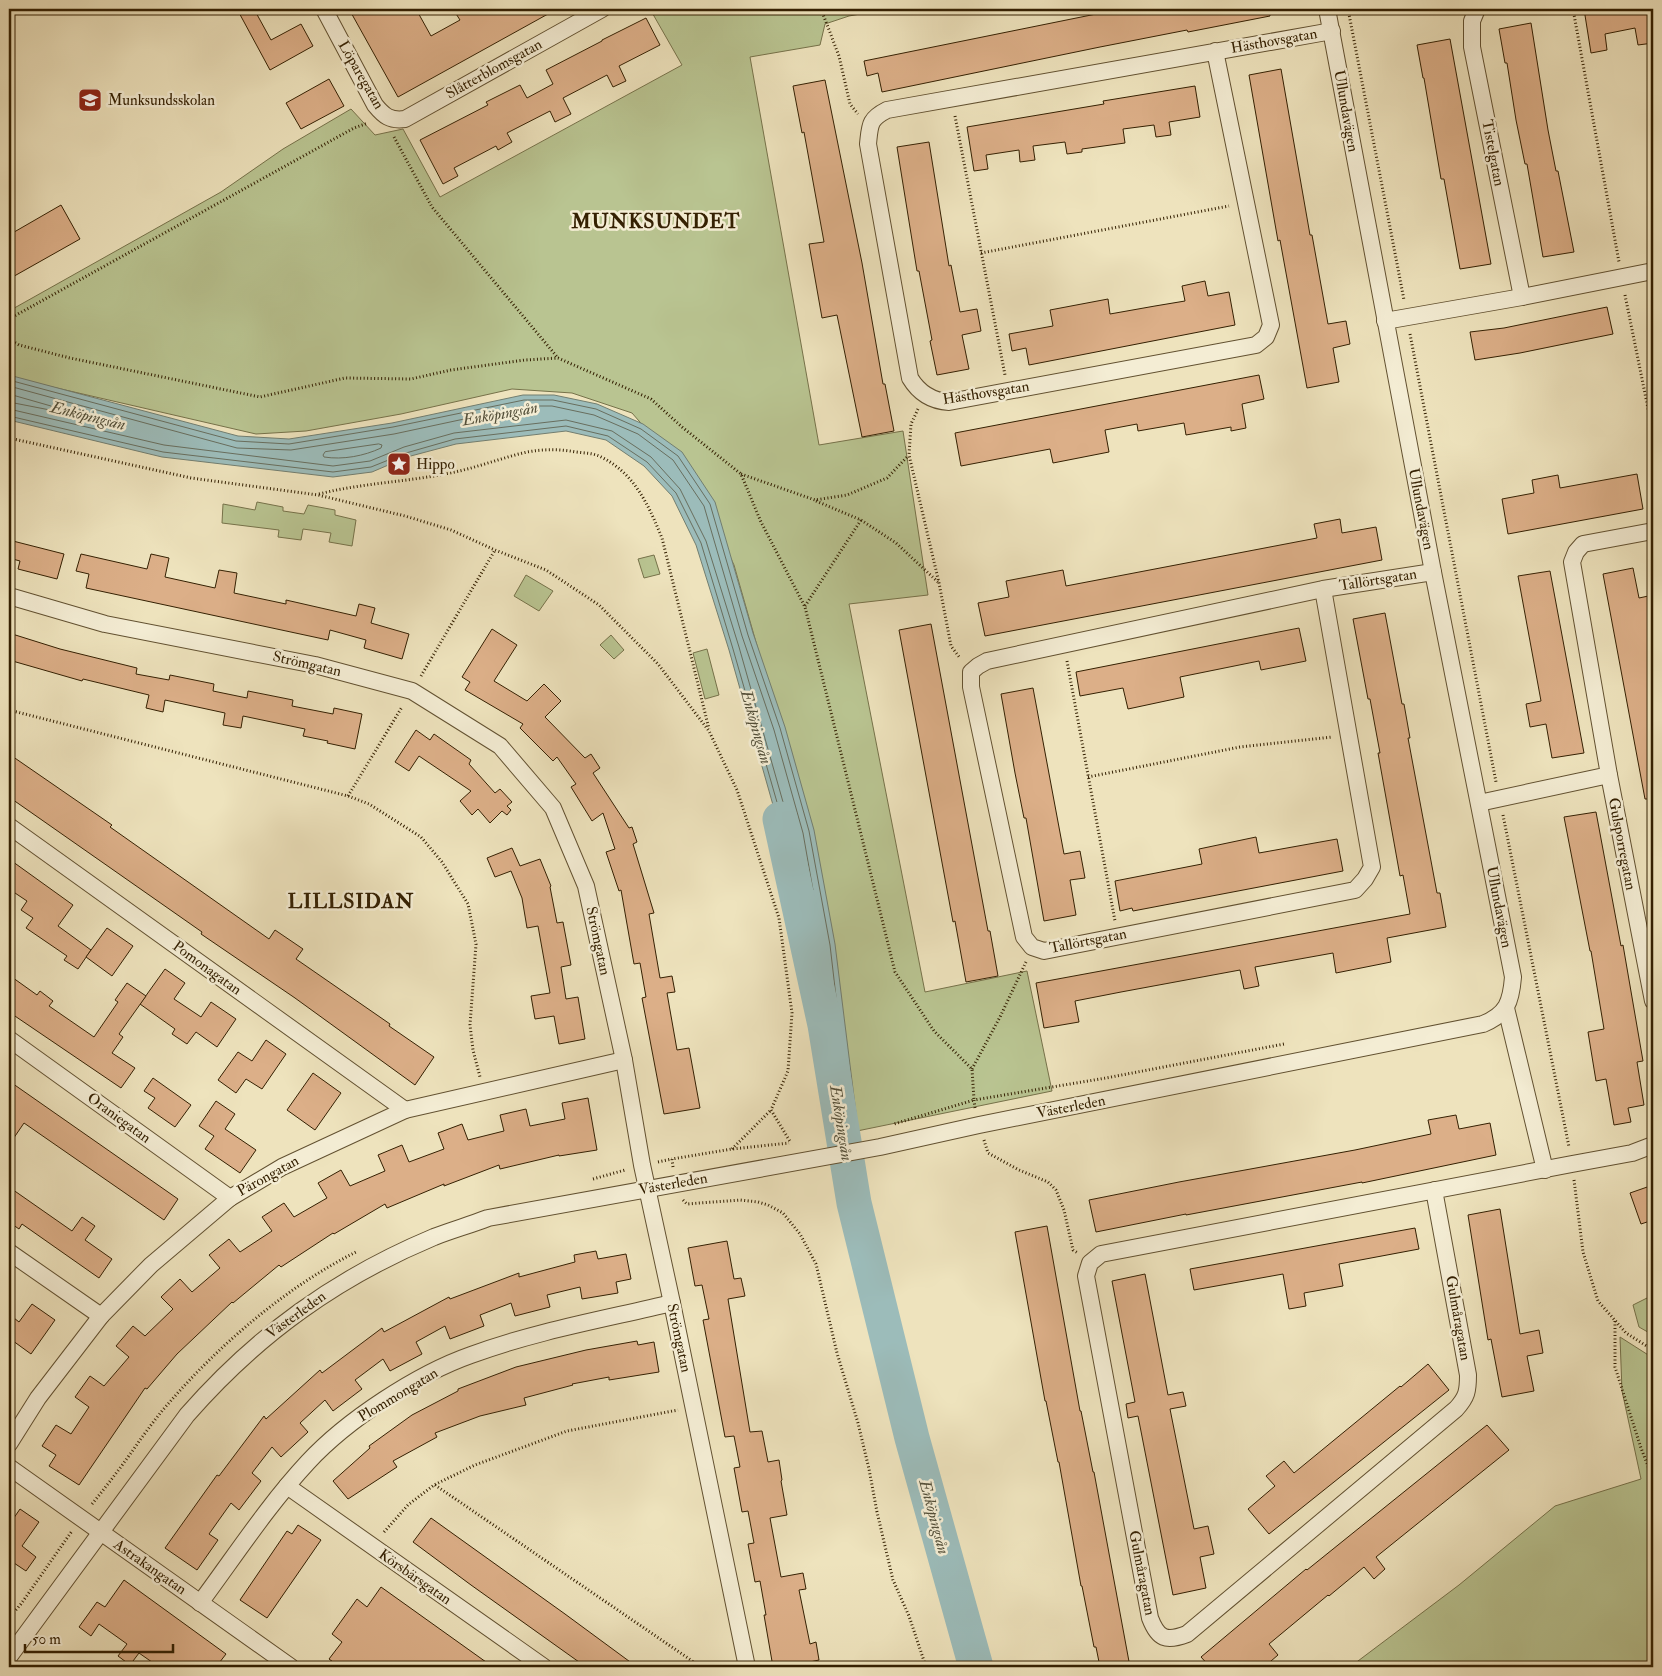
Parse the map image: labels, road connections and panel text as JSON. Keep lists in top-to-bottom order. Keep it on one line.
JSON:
{"streets":{"street":["Hästhovsgatan","Slåtterblomsgatan","Löparegatan","Ullundavägen","Tistelgatan","Tallörtsgatan","Strömgatan","Gulsporregatan","Pomonagatan","Västerleden","Oraniegatan","Pärongatan","Gulmåragatan","Plommongatan","Astrakangatan","Körsbärsgatan"]},"crossings":[["Hästhovsgatan","Ullundavägen"],["Slåtterblomsgatan","Löparegatan"],["Ullundavägen","Tallörtsgatan"],["Ullundavägen","Västerleden"],["Strömgatan","Västerleden"],["Strömgatan","Pärongatan"],["Strömgatan","Plommongatan"],["Pomonagatan","Pärongatan"],["Västerleden","Astrakangatan"],["Oraniegatan","Pärongatan"],["Plommongatan","Astrakangatan"],["Plommongatan","Körsbärsgatan"]],"districts":["MUNKSUNDET","LILLSIDAN"],"water":["Enköpingsån"],"places":{"school or university":["Munksundsskolan"],"place":["Hippo"]},"scale_bar":"50 m"}
